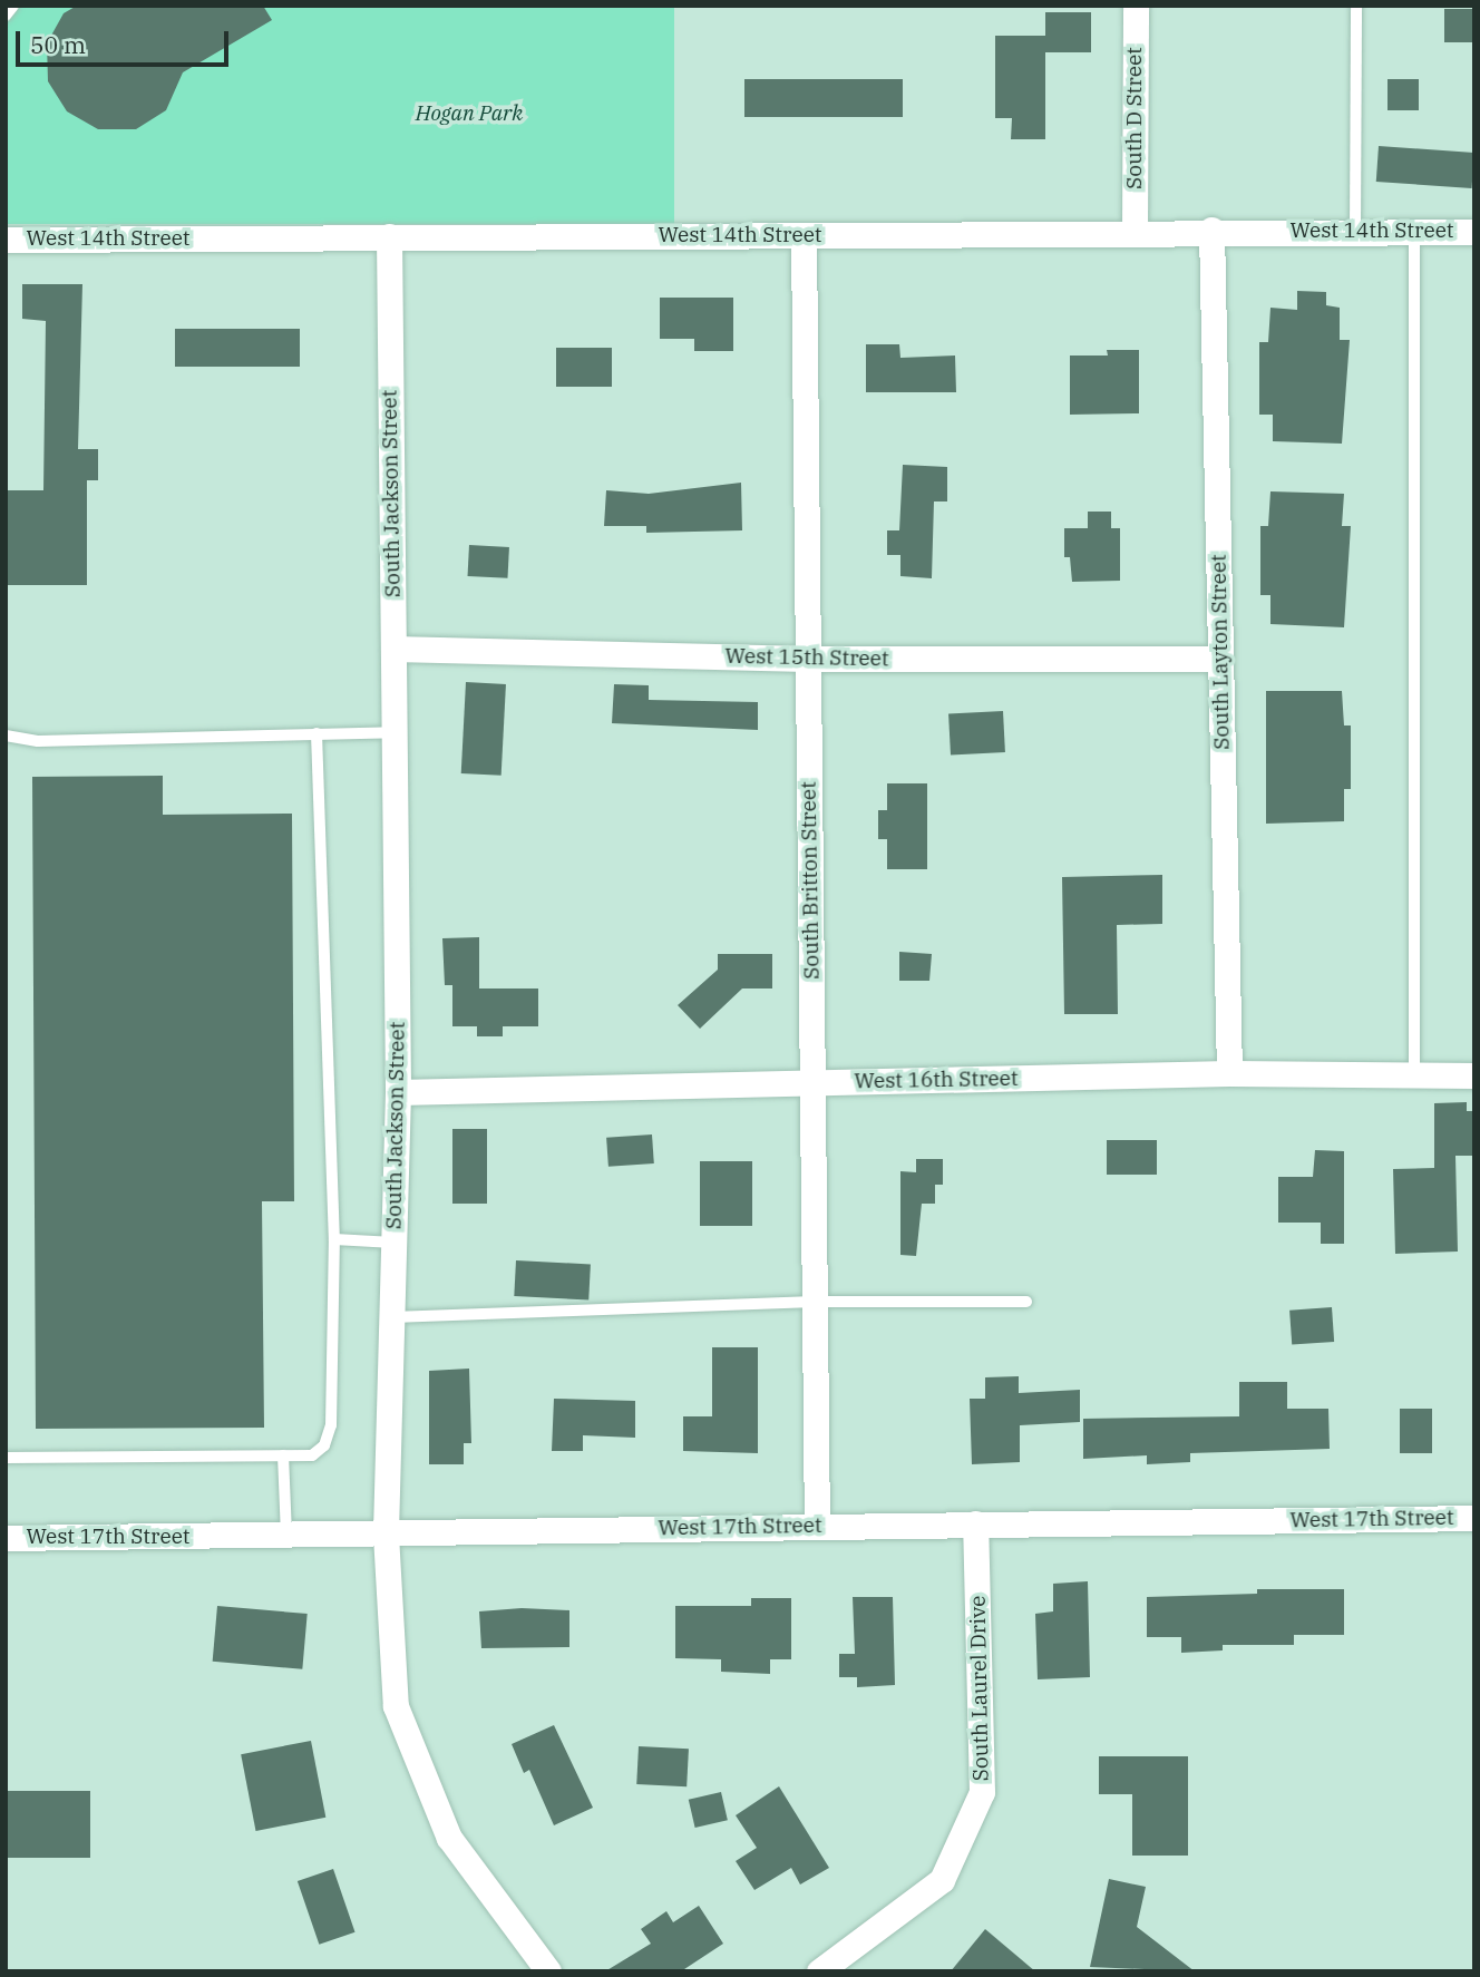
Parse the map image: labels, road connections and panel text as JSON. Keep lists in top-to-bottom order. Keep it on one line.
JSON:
{"streets":{"street":["South D Street","West 14th Street","South Jackson Street","South Layton Street","West 15th Street","South Britton Street","West 16th Street","West 17th Street","South Laurel Drive"]},"crossings":[["South D Street","West 14th Street"],["West 14th Street","South Jackson Street"],["West 14th Street","South Layton Street"],["West 14th Street","South Britton Street"],["South Jackson Street","West 15th Street"],["South Jackson Street","West 16th Street"],["South Jackson Street","West 17th Street"],["South Layton Street","West 15th Street"],["South Layton Street","West 16th Street"],["West 15th Street","South Britton Street"],["South Britton Street","West 16th Street"],["South Britton Street","West 17th Street"],["West 17th Street","South Laurel Drive"]],"parks":["Hogan Park"],"scale_bar":"50 m"}
